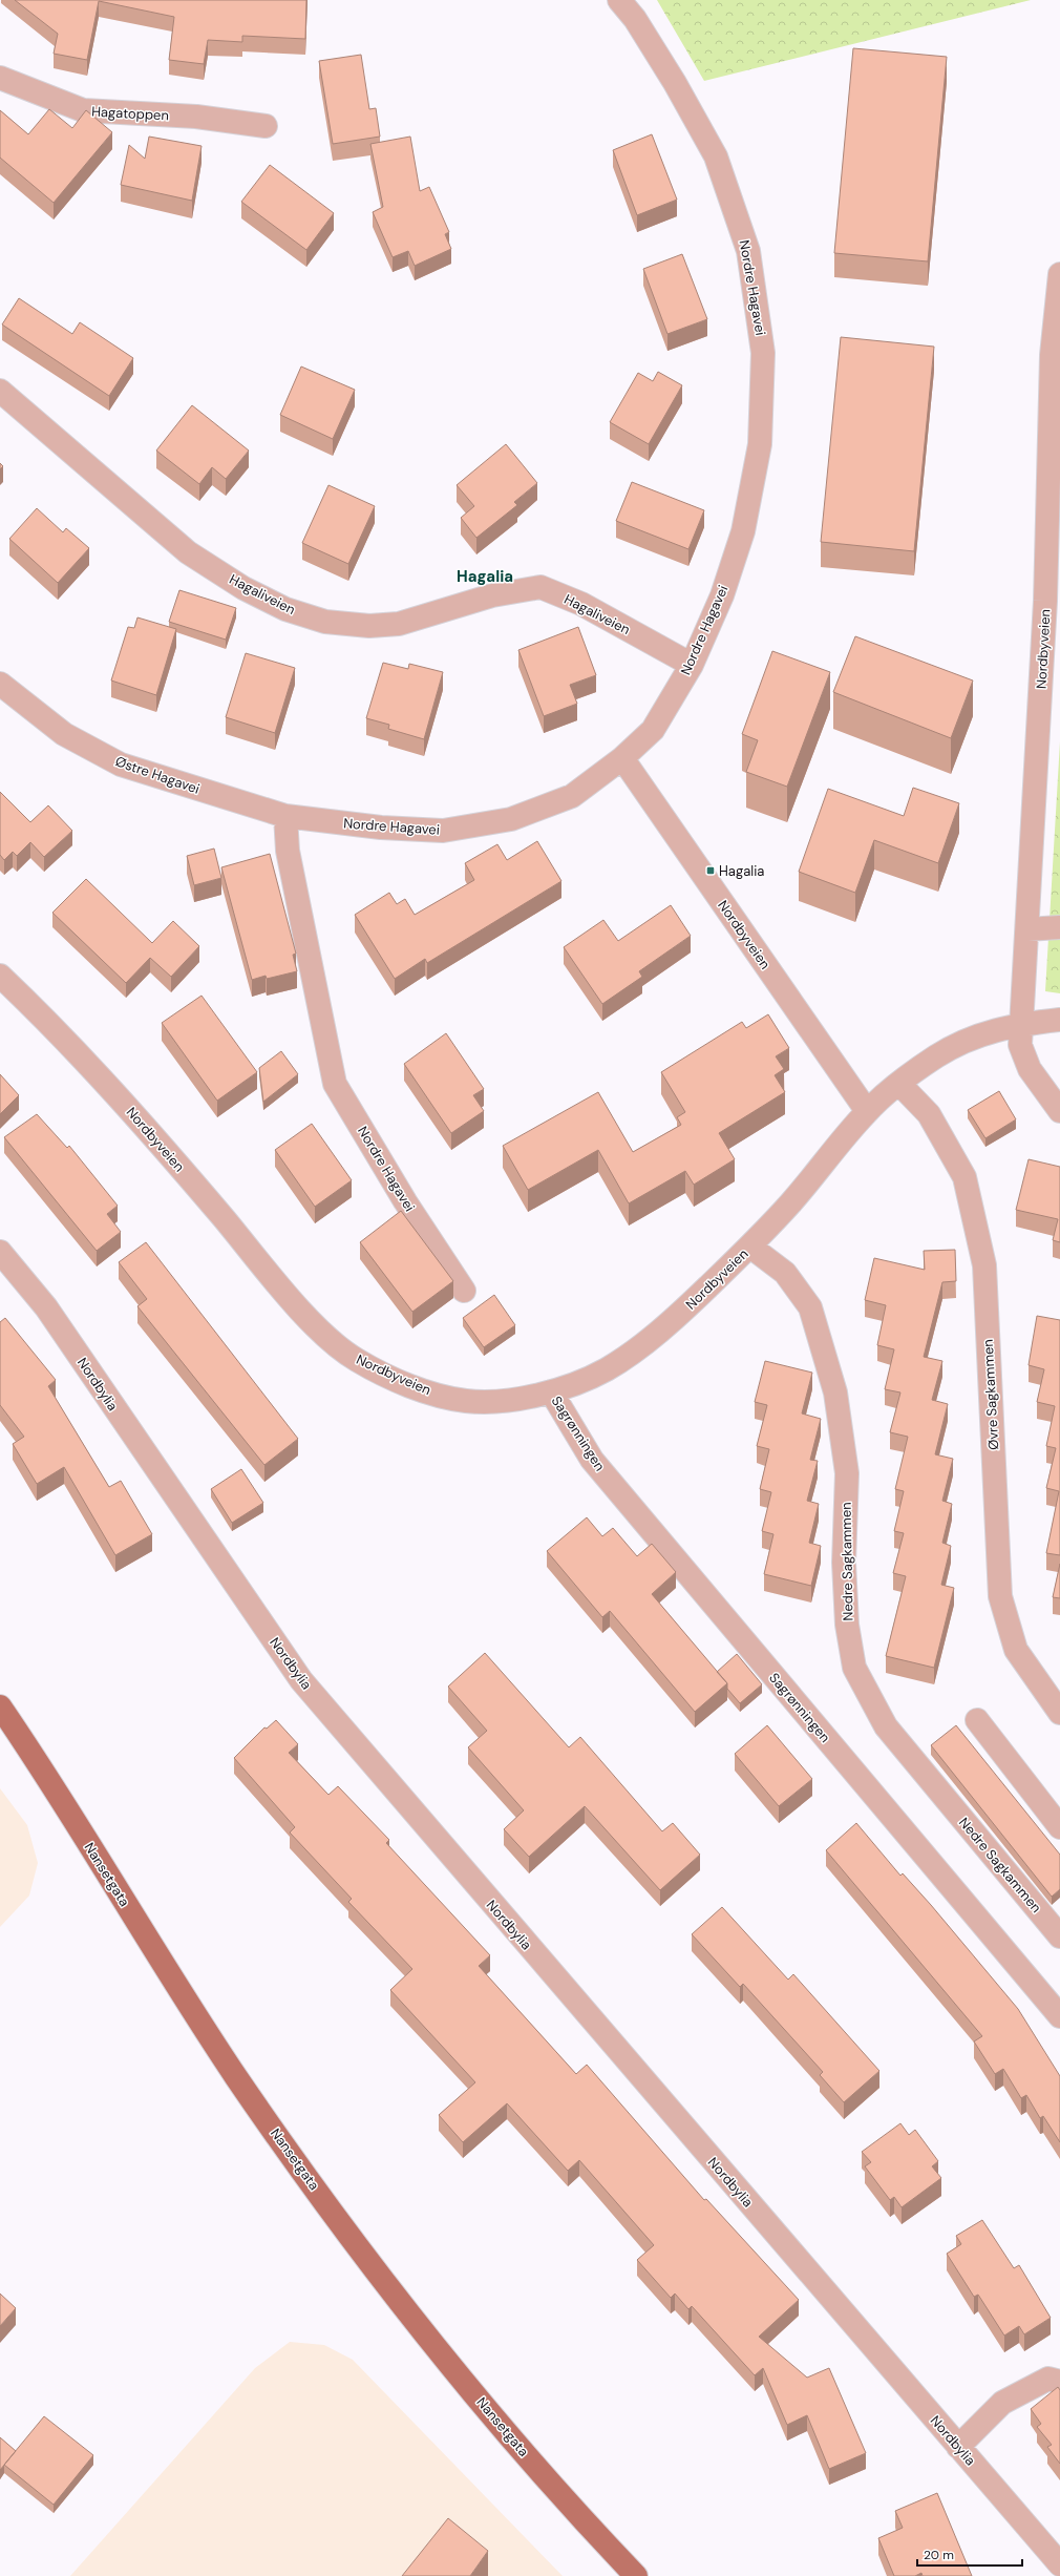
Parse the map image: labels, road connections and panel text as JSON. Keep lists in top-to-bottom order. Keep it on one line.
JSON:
{"streets":{"main road":["Nansetgata"],"street":["Hagatoppen","Nordre Hagavei","Hagaliveien","Nordbyveien","Østre Hagavei","Nordbylia","Øvre Sagkammen","Sagrønningen","Nedre Sagkammen"]},"crossings":[["Nordre Hagavei","Hagaliveien"],["Nordre Hagavei","Nordbyveien"],["Nordre Hagavei","Østre Hagavei"],["Nordbyveien","Øvre Sagkammen"],["Nordbyveien","Sagrønningen"],["Nordbyveien","Nedre Sagkammen"]],"districts":["Hagalia"],"places":{"transit":["Hagalia"]},"scale_bar":"20 m"}
